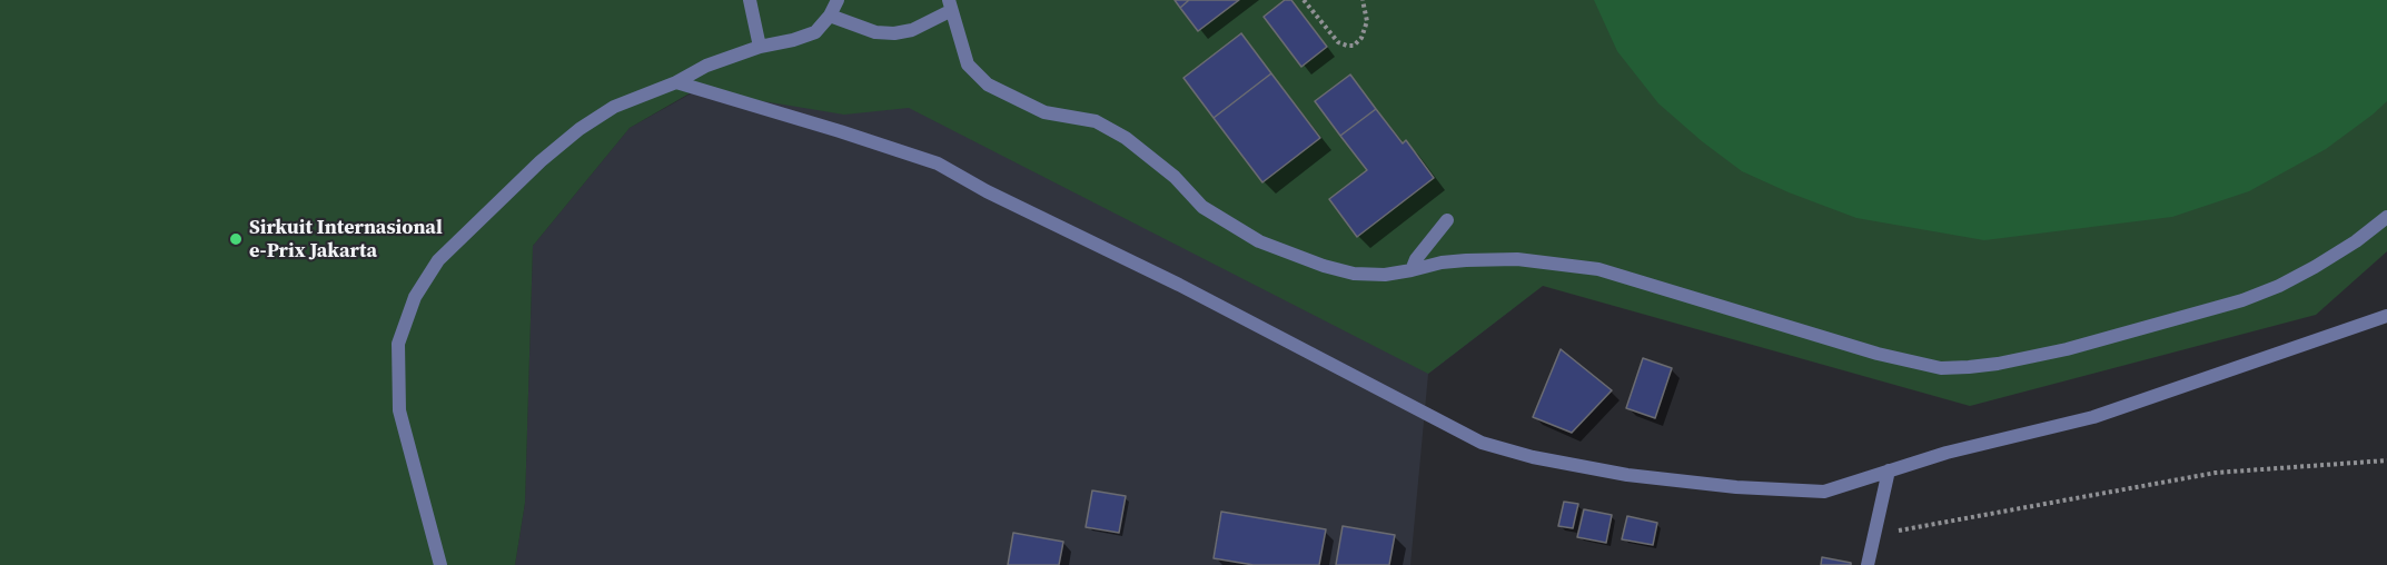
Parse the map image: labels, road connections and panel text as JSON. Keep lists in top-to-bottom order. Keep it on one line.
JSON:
{"places":["Sirkuit Internasional e-Prix Jakarta"]}
